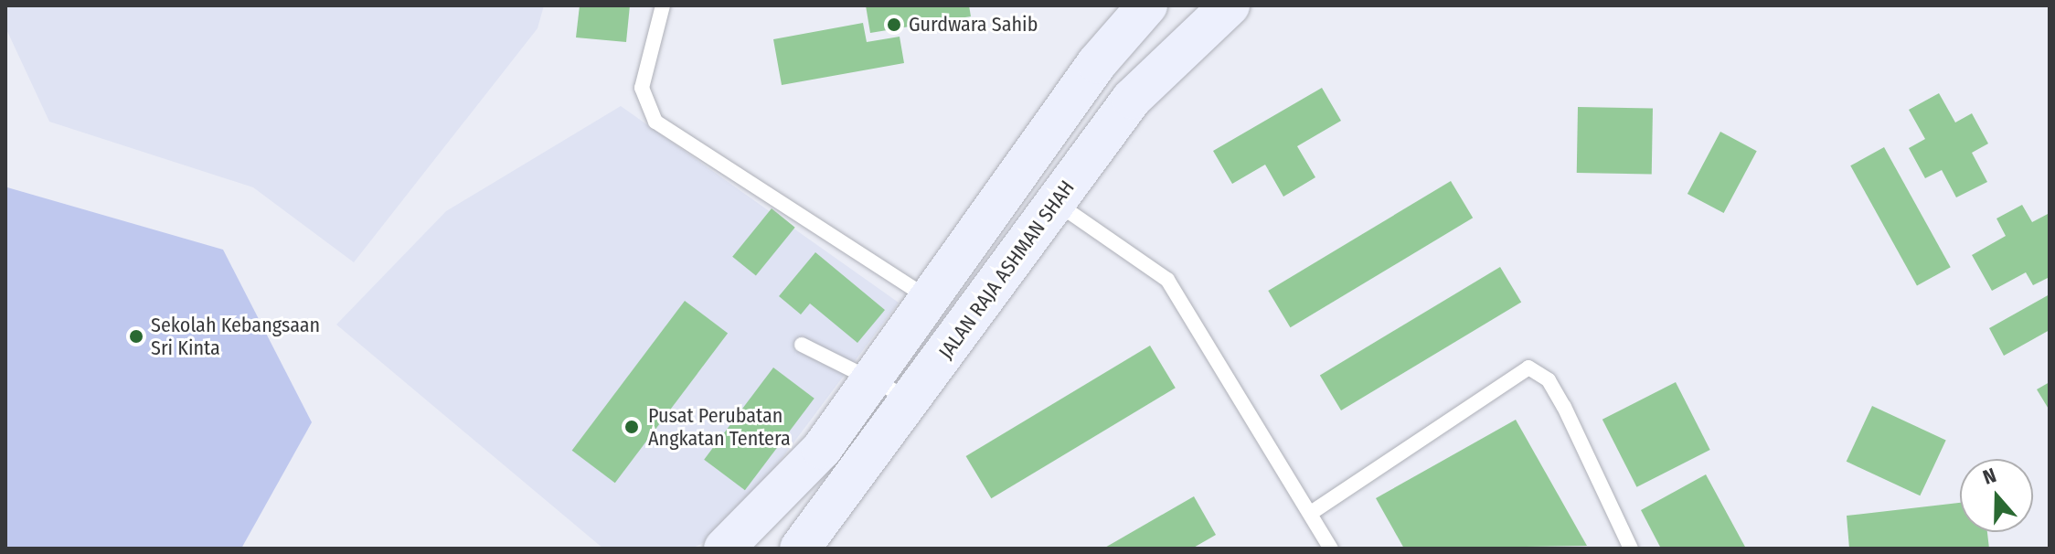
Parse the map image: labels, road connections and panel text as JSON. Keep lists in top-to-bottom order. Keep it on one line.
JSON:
{"streets":{"main road":["JALAN RAJA ASHMAN SHAH"]},"places":["Gurdwara Sahib","Sekolah Kebangsaan Sri Kinta","Pusat Perubatan Angkatan Tentera"],"north":"top"}
